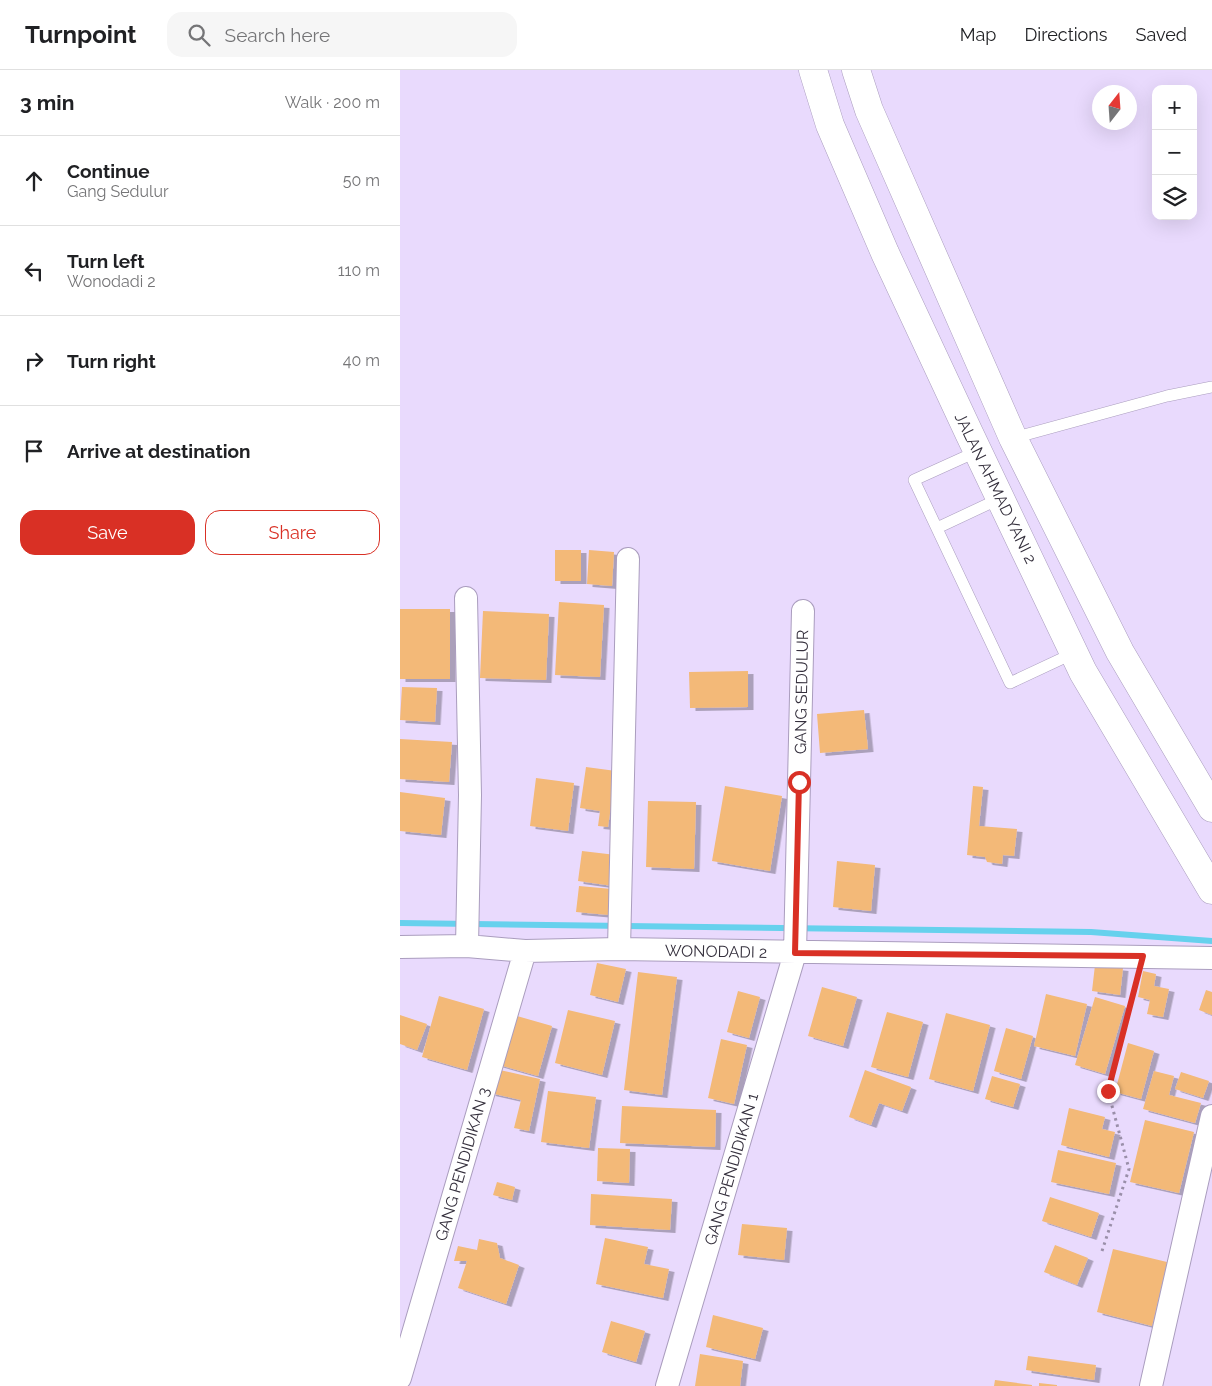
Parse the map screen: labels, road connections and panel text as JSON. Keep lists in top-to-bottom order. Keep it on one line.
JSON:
{"streets":{"highway":["JALAN AHMAD YANI 2"],"street":["GANG SEDULUR","WONODADI 2","GANG PENDIDIKAN 3","GANG PENDIDIKAN 1"]},"crossings":[["GANG SEDULUR","WONODADI 2"],["GANG SEDULUR","GANG PENDIDIKAN 1"],["WONODADI 2","GANG PENDIDIKAN 3"],["WONODADI 2","GANG PENDIDIKAN 1"]],"north":"top","page":{"header":"Turnpoint","search":"Search here","nav":["Map","Directions","Saved"],"heading":["3 min","Walk · 200 m"],"map_buttons":["+","−"],"list":[["Continue","Gang Sedulur","50 m"],["Turn left","Wonodadi 2","110 m"],["Turn right","40 m"],"Arrive at destination"],"buttons":["Save","Share"]}}
